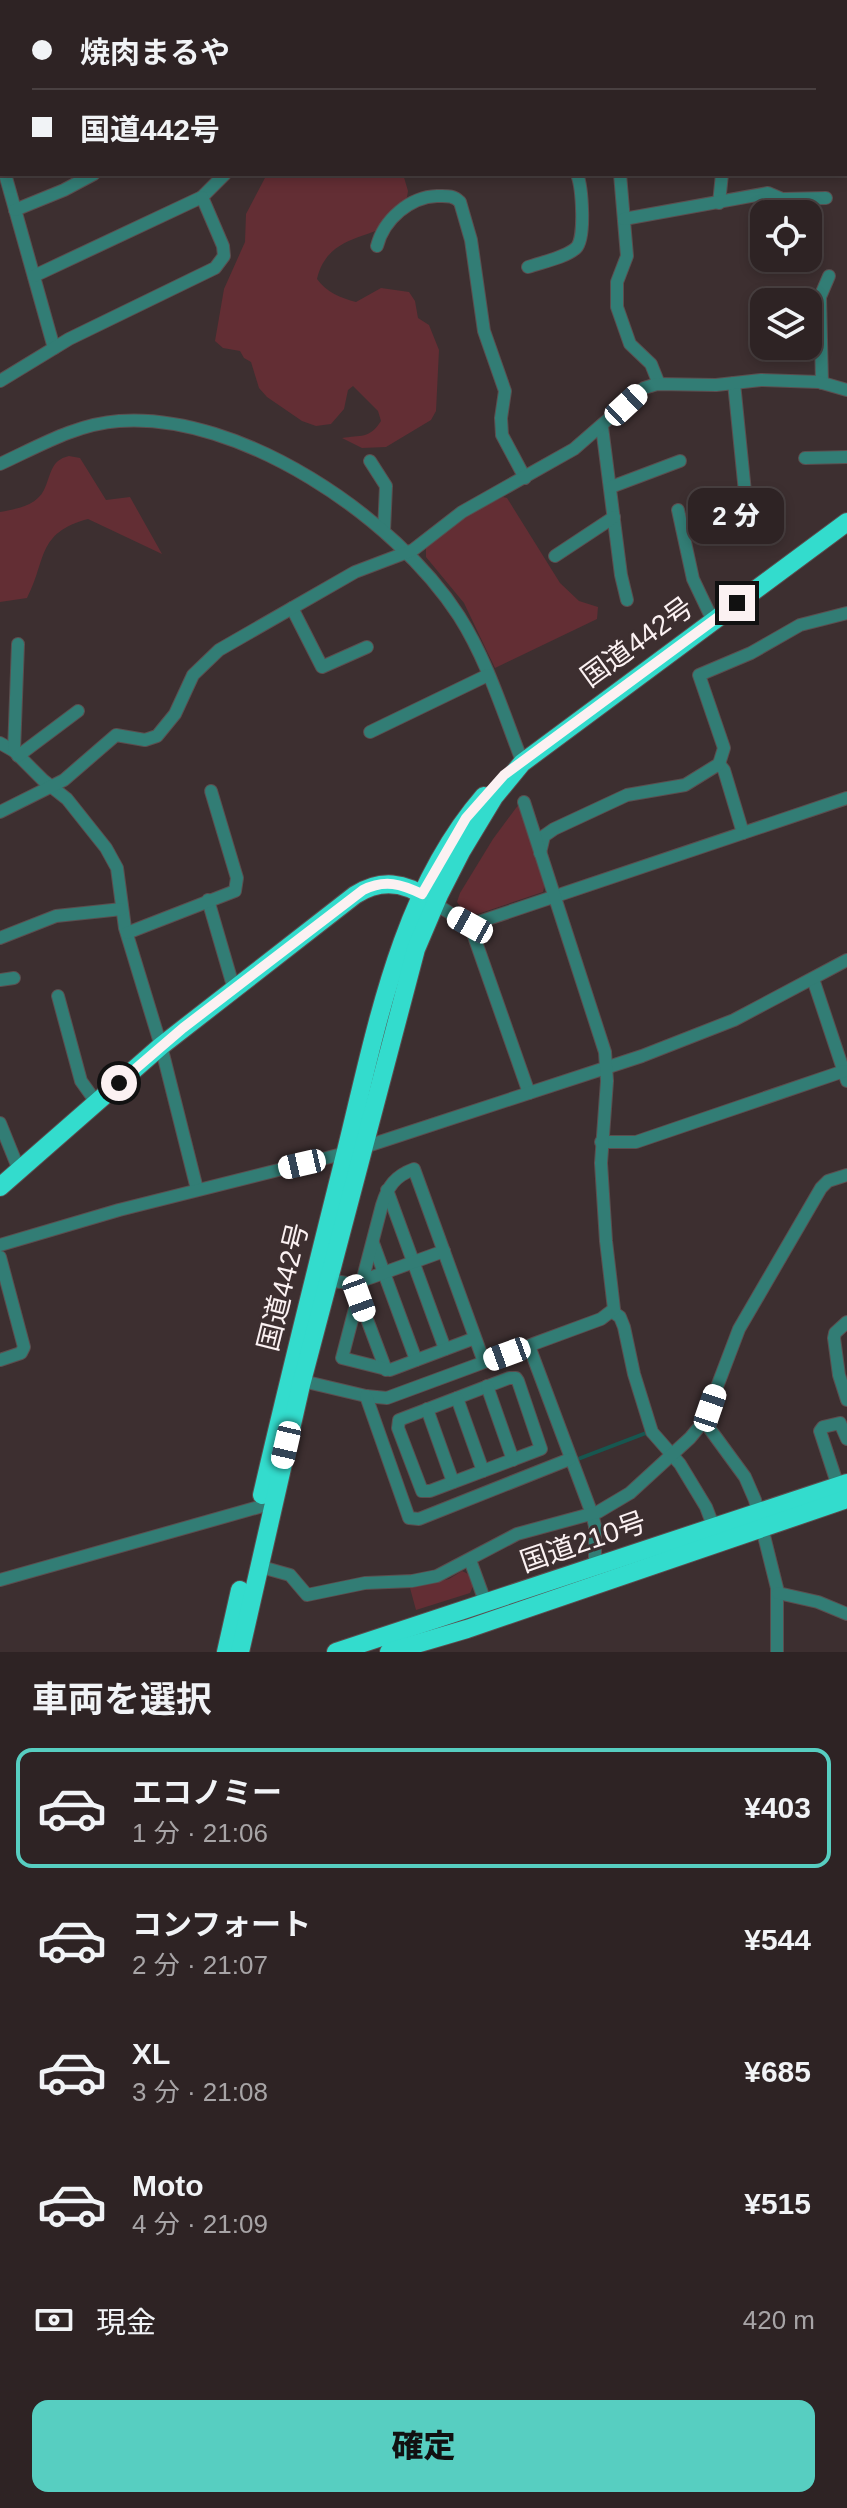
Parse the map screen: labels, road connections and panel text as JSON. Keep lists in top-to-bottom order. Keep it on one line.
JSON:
{"streets":{"highway":["国道442号","国道210号"]},"page":{"banner":["焼肉まるや","国道442号"],"bubble":"2 分","heading":"車両を選択","list":[{"name":"エコノミー","note":"1 分 · 21:06","value":"¥403"},{"name":"コンフォート","note":"2 分 · 21:07","value":"¥544"},{"name":"XL","note":"3 分 · 21:08","value":"¥685"},{"name":"Moto","note":"4 分 · 21:09","value":"¥515"}],"pay":["現金","420 m"],"buttons":"確定"}}
